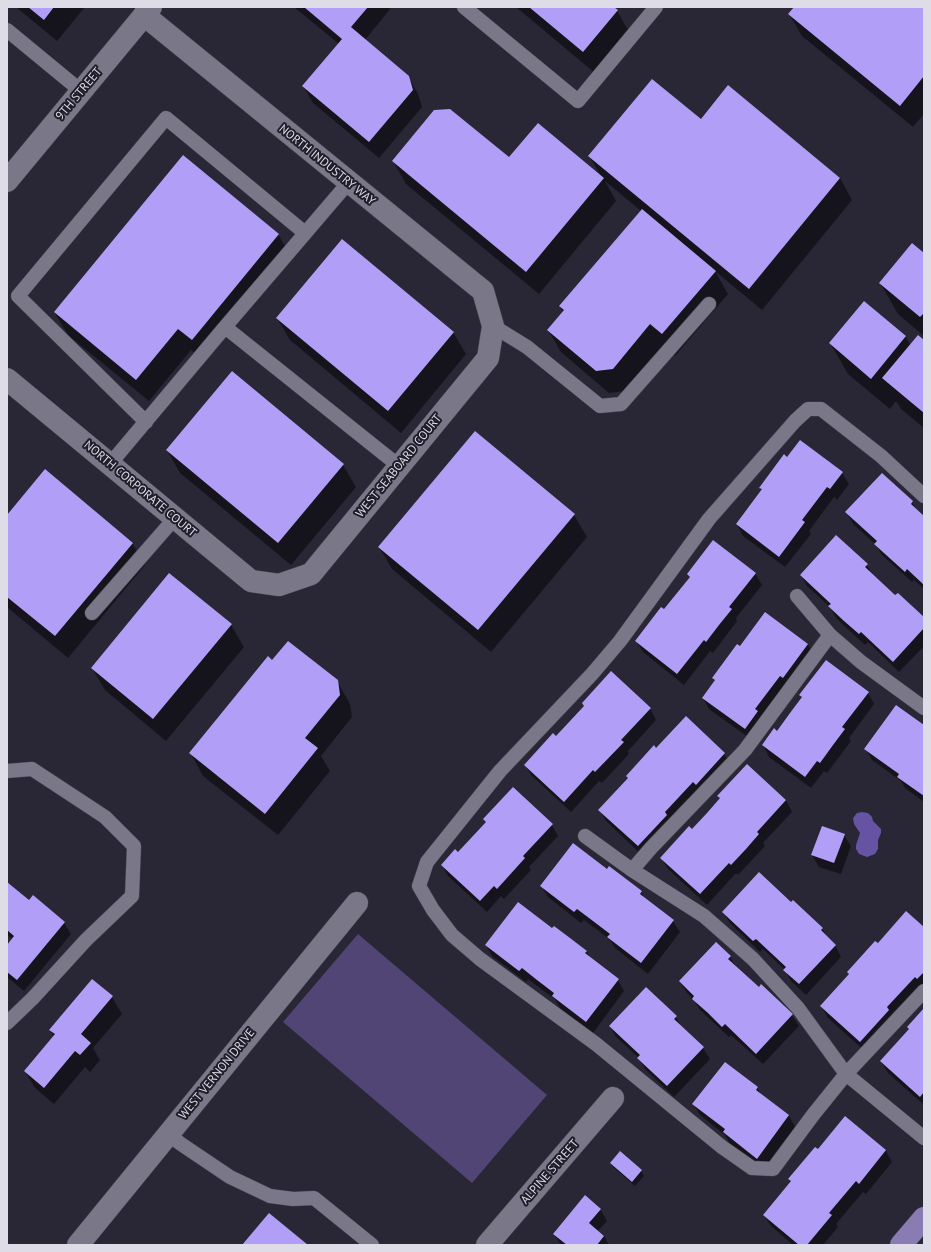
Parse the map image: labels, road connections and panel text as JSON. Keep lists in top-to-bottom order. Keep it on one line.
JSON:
{"streets":{"street":["9TH STREET","NORTH INDUSTRY WAY","WEST SEABOARD COURT","NORTH CORPORATE COURT","WEST VERNON DRIVE","ALPINE STREET"]},"crossings":[["9TH STREET","NORTH INDUSTRY WAY"],["NORTH INDUSTRY WAY","WEST SEABOARD COURT"],["WEST SEABOARD COURT","NORTH CORPORATE COURT"]]}
